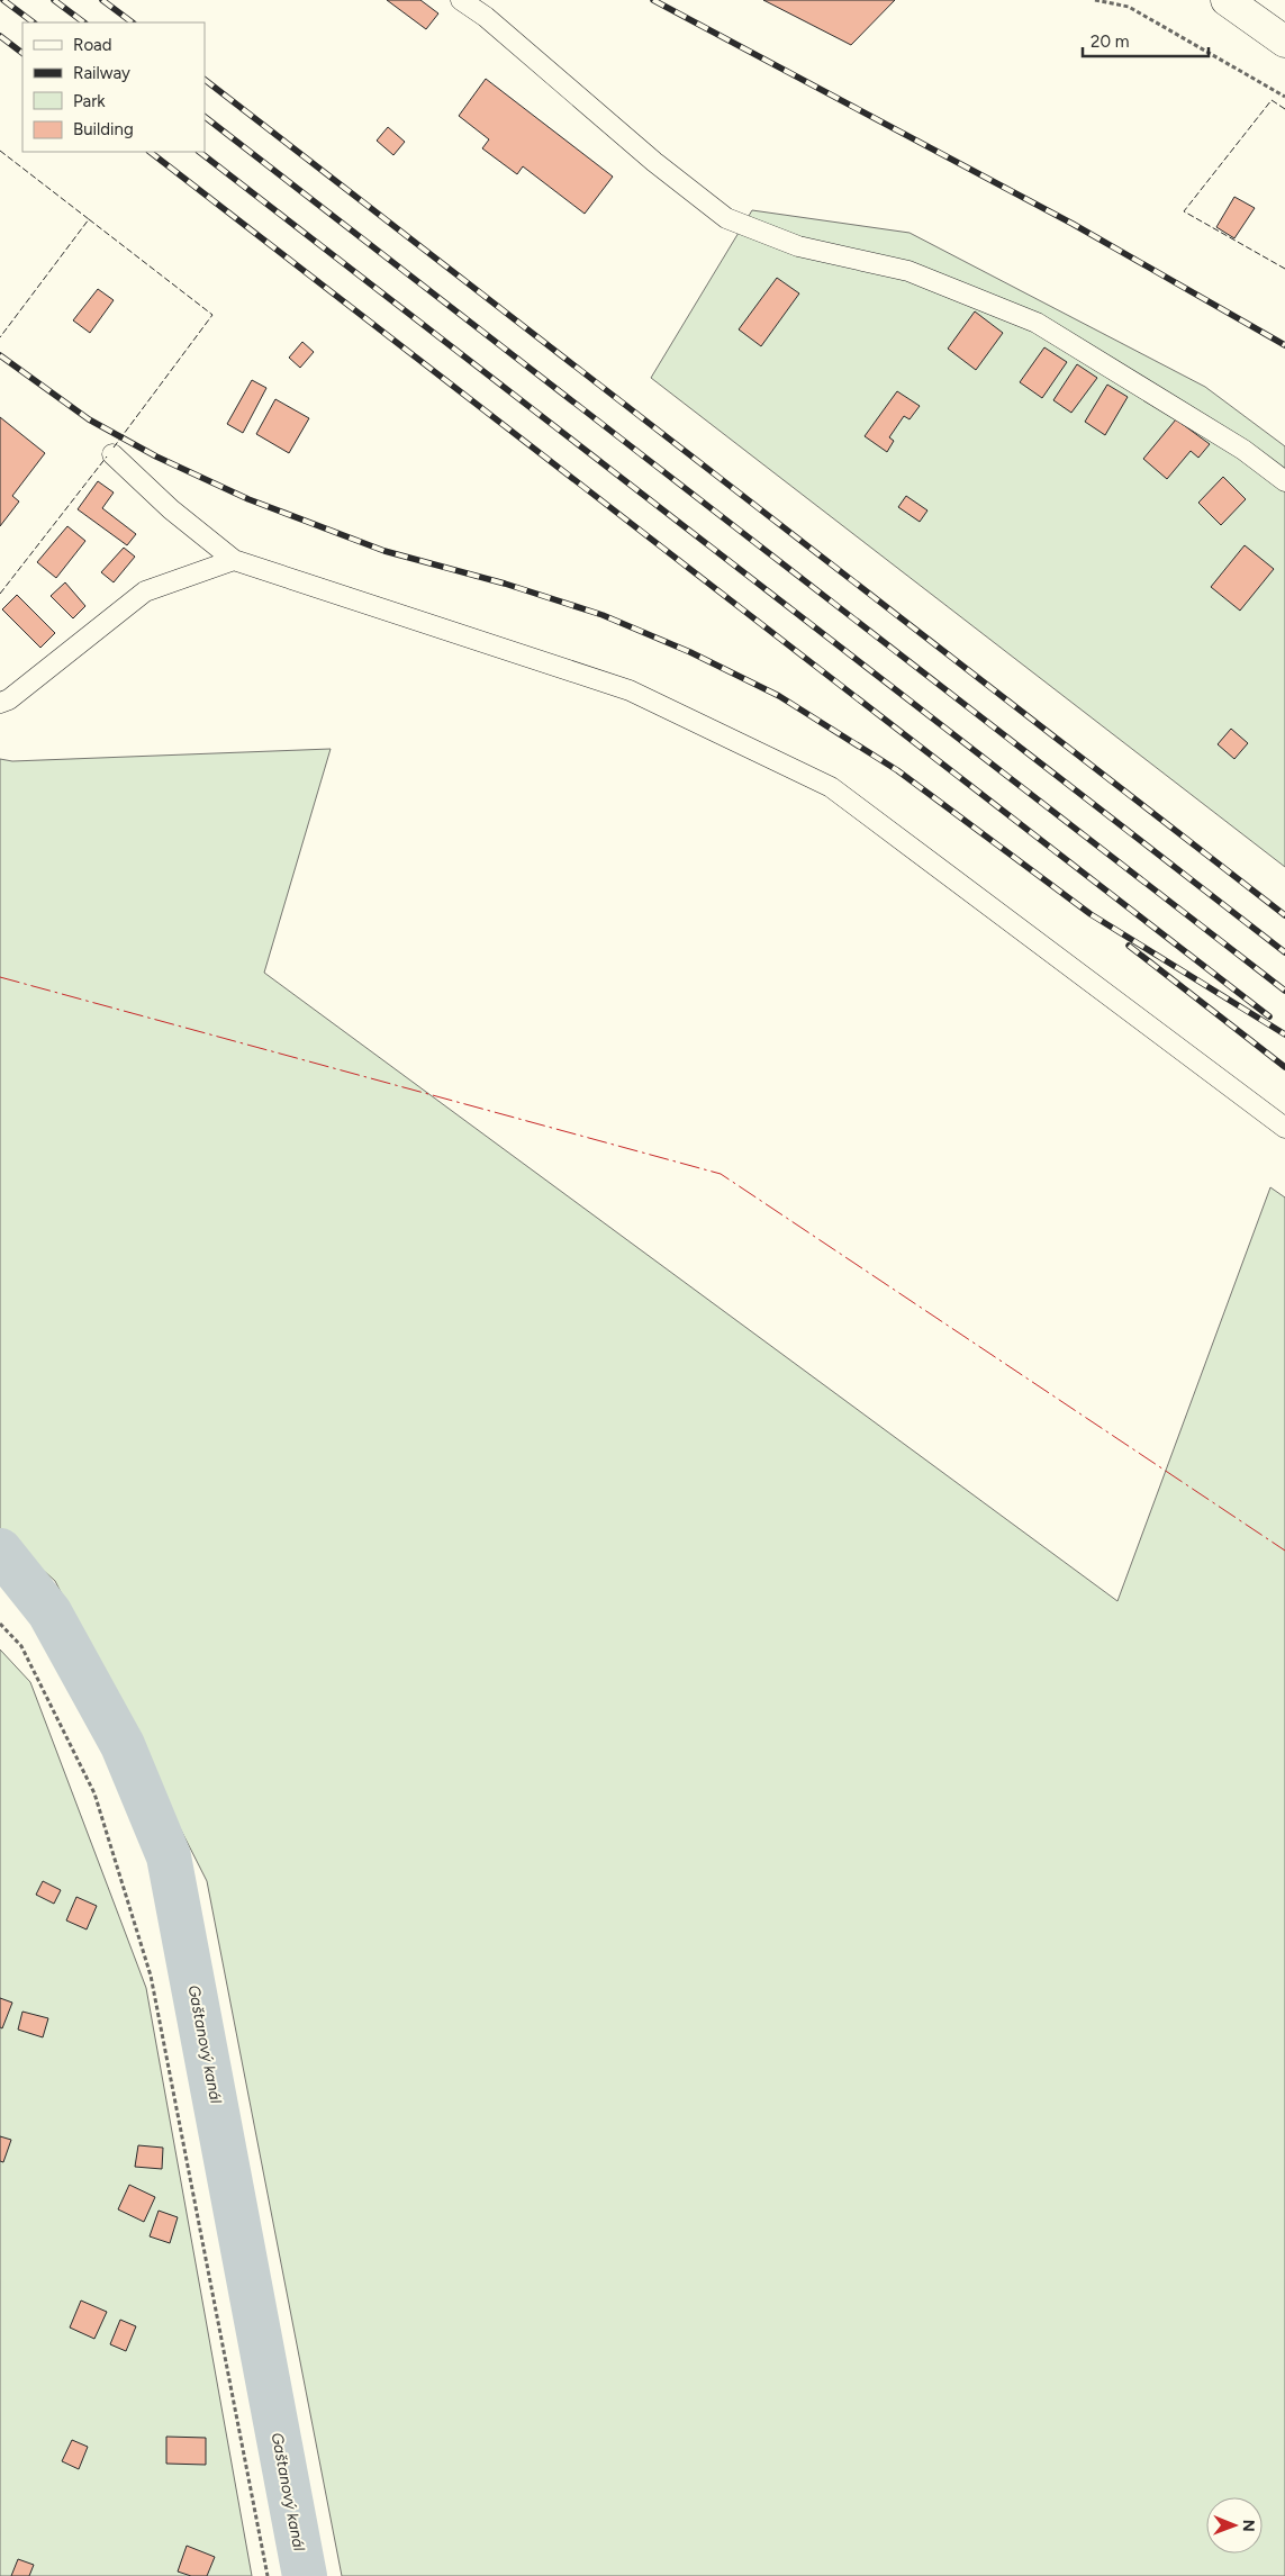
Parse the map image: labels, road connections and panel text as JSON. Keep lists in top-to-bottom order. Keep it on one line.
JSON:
{"water":["Gaštanový kanál"],"legend":["Road","Railway","Park","Building"],"scale_bar":"20 m","north":"right"}
